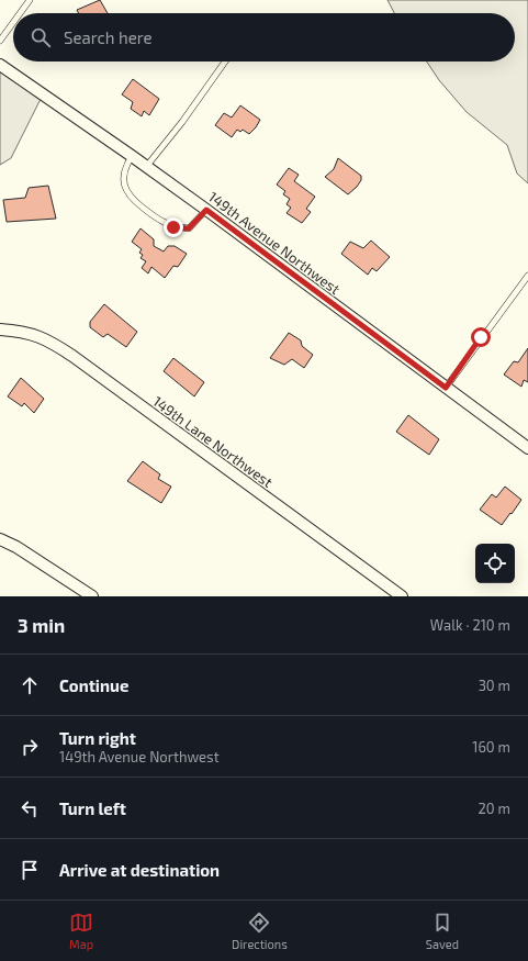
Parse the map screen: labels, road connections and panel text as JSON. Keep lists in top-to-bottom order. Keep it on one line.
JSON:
{"streets":{"street":["149th Avenue Northwest","149th Lane Northwest"]},"page":{"search":"Search here","heading":["3 min","Walk · 210 m"],"list":[["Continue","30 m"],["Turn right","149th Avenue Northwest","160 m"],["Turn left","20 m"],"Arrive at destination"],"nav":["Map","Directions","Saved"]}}
